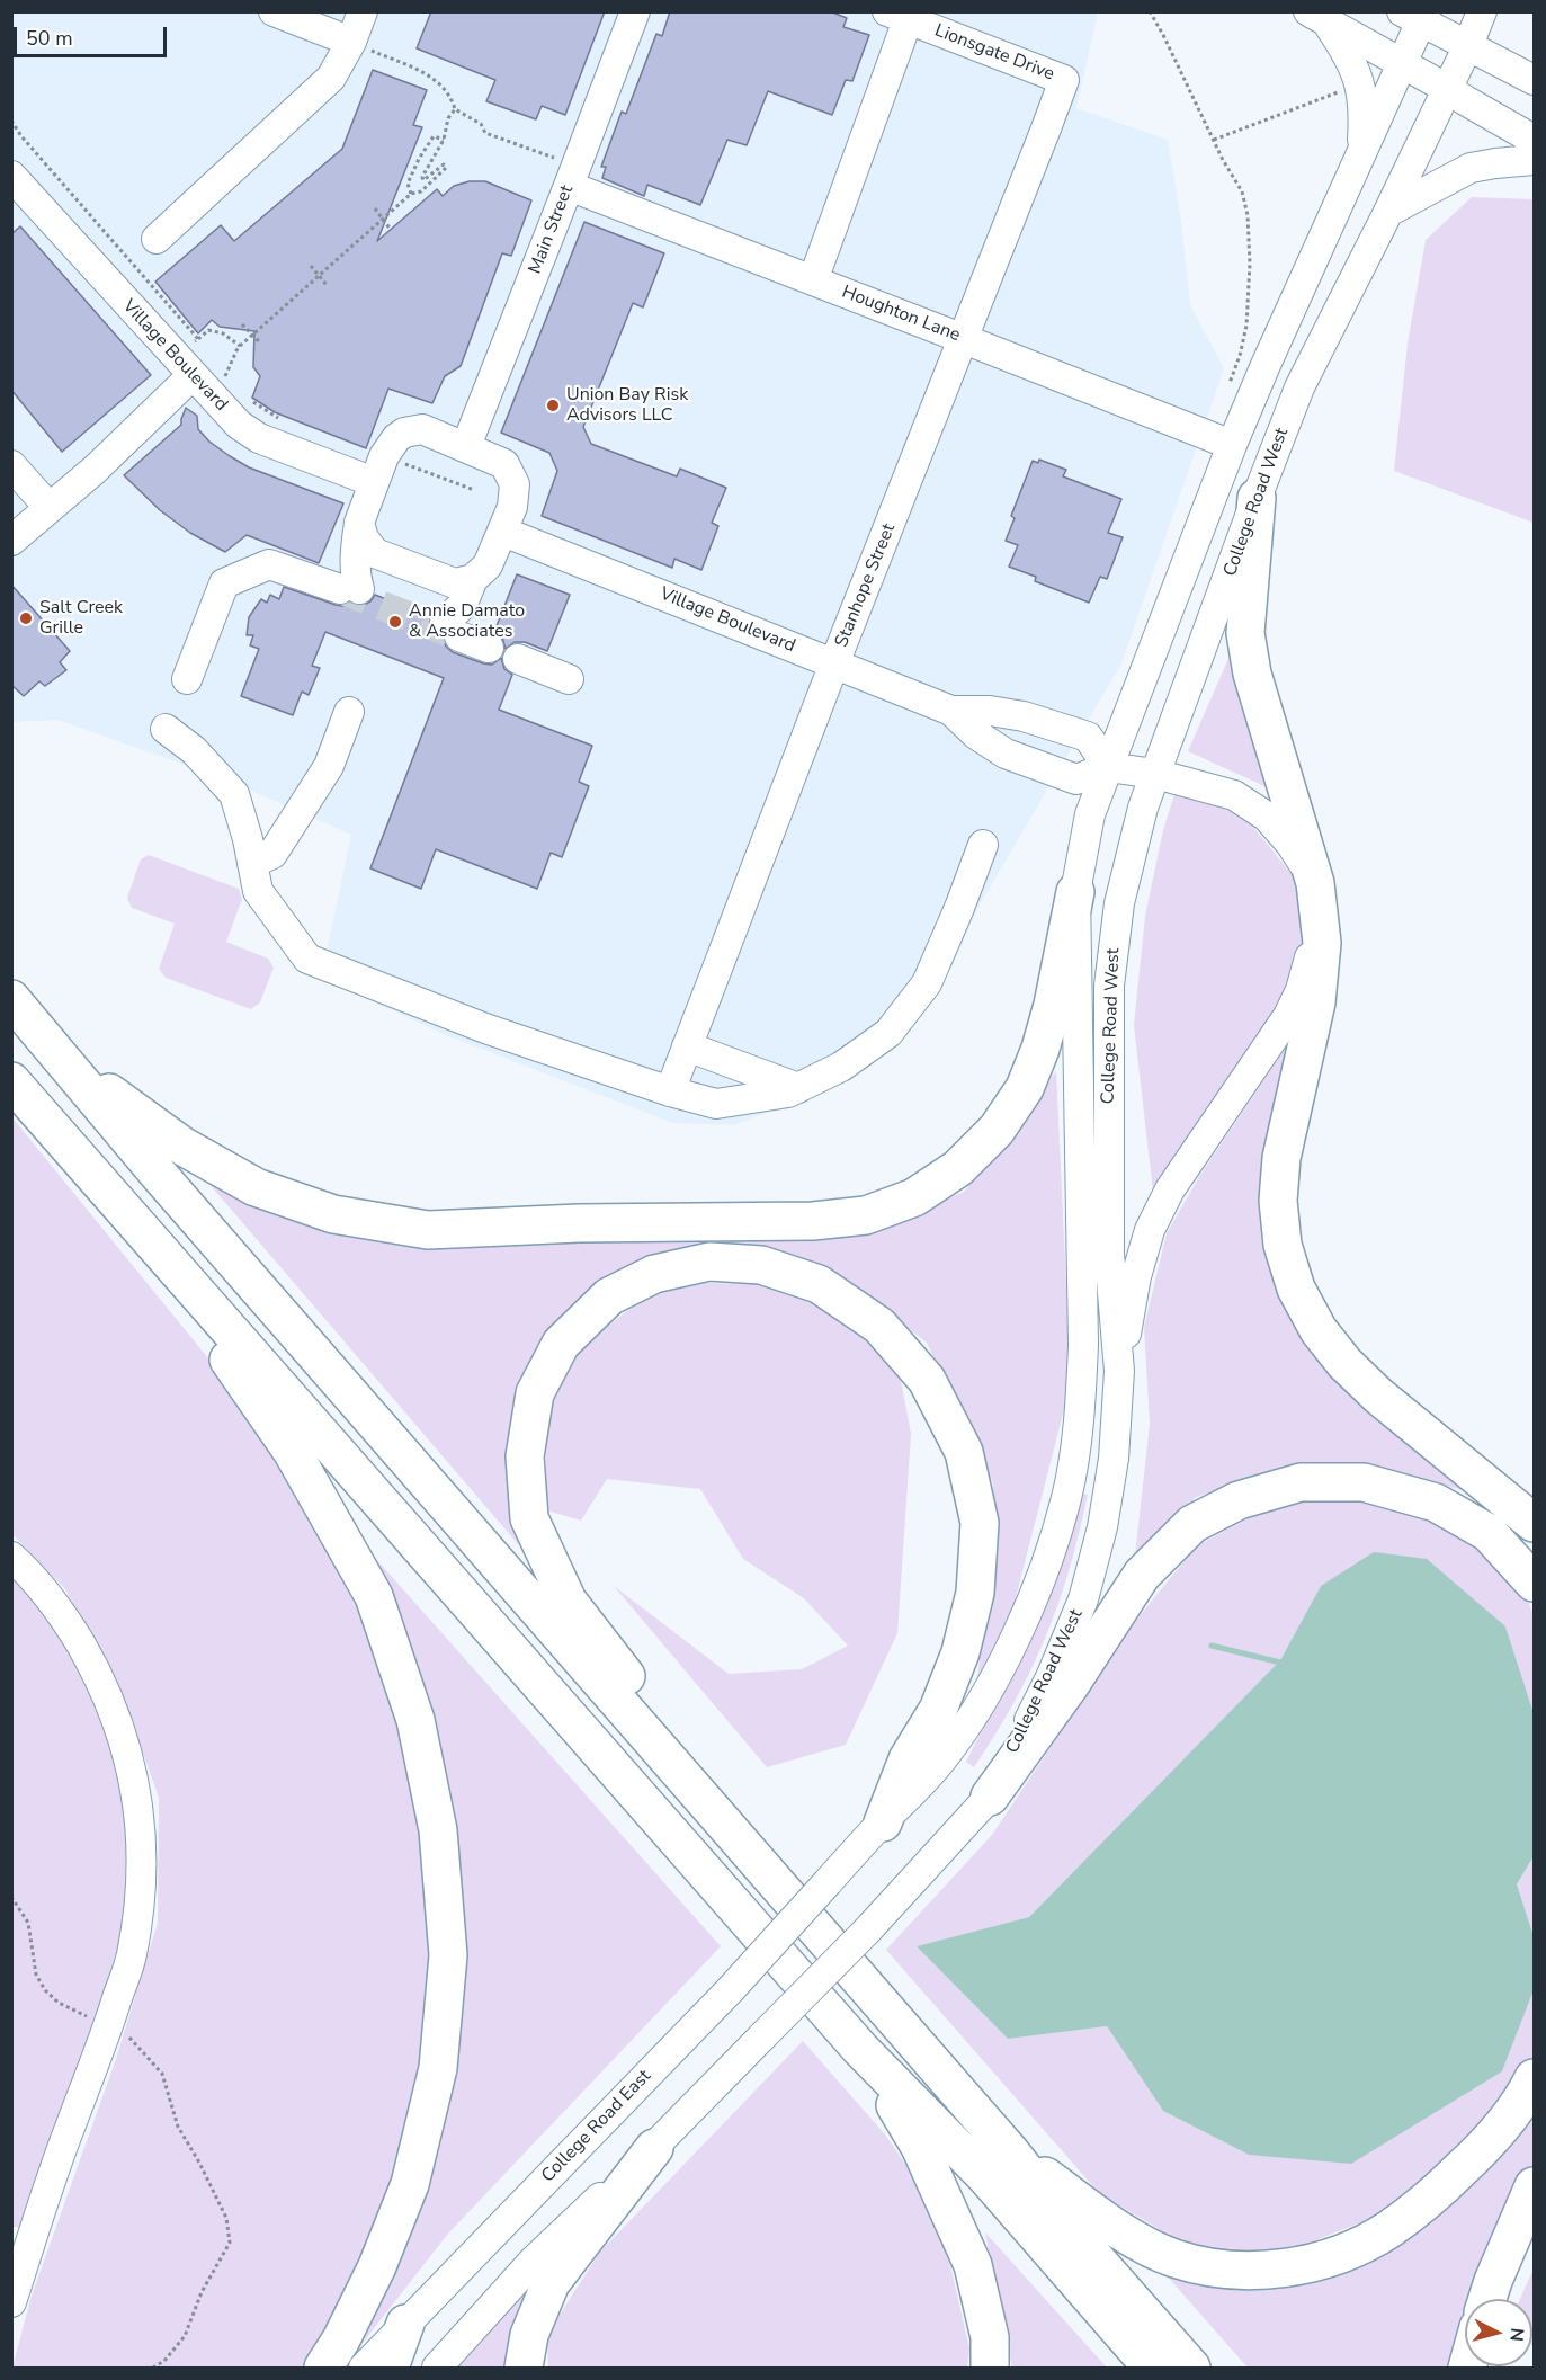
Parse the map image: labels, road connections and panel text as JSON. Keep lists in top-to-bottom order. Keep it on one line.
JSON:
{"streets":{"street":["Lionsgate Drive","Main Street","Houghton Lane","Village Boulevard","College Road West","Stanhope Street","College Road East"]},"crossings":[["Lionsgate Drive","Stanhope Street"],["Main Street","Houghton Lane"],["Main Street","Village Boulevard"],["Houghton Lane","College Road West"],["Houghton Lane","Stanhope Street"],["Village Boulevard","College Road West"],["Village Boulevard","Stanhope Street"],["College Road West","College Road East"]],"places":["Union Bay Risk Advisors LLC","Salt Creek Grille","Annie Damato & Associates"],"scale_bar":"50 m","north":"right"}
